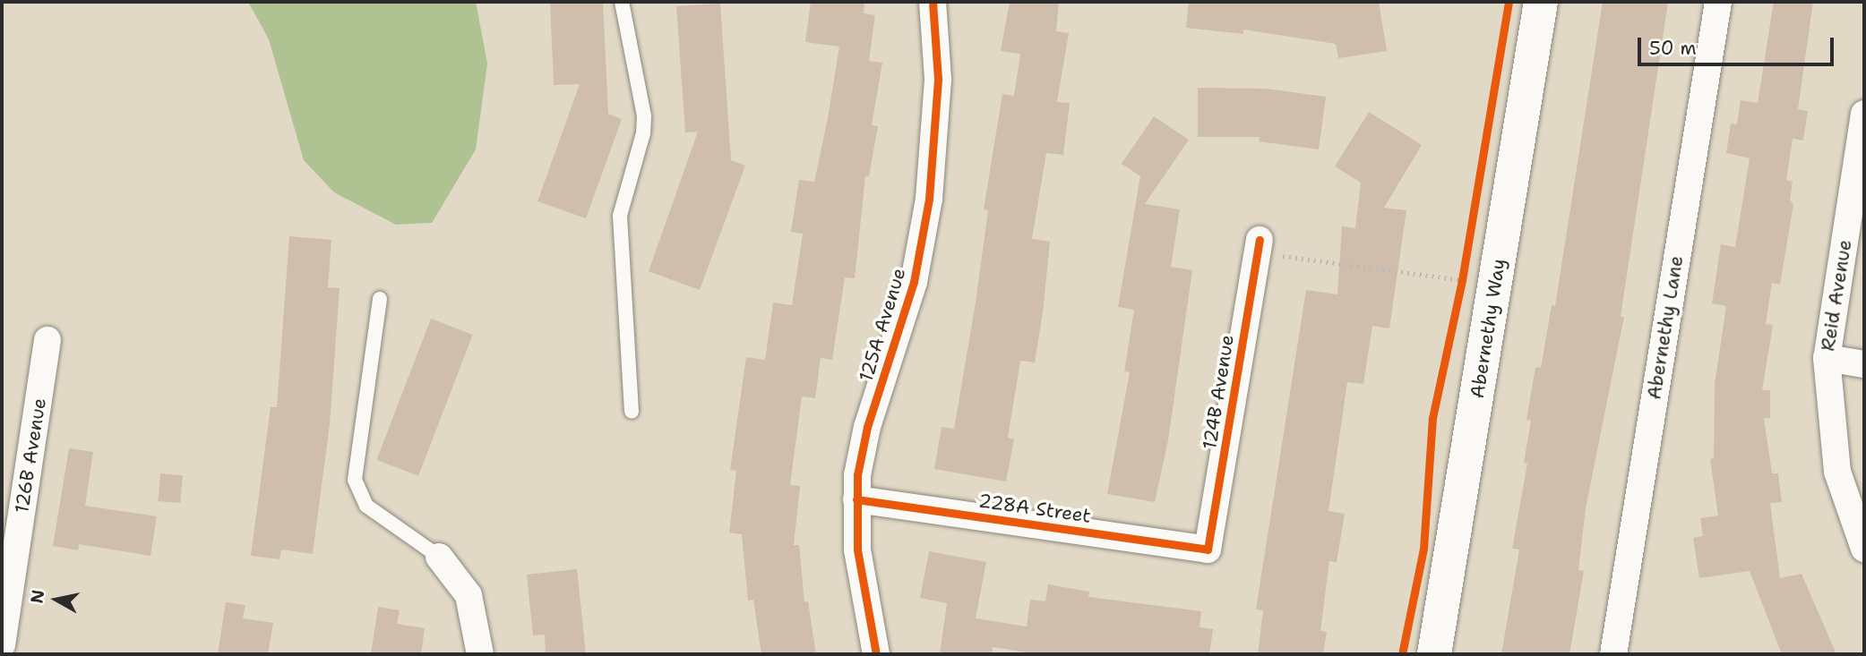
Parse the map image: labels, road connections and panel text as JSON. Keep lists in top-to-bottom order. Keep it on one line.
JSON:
{"streets":{"main road":["Abernethy Way"],"street":["Reid Avenue","125A Avenue","Abernethy Lane","124B Avenue","126B Avenue","228A Street"]},"crossings":[["125A Avenue","228A Street"],["124B Avenue","228A Street"]],"scale_bar":"50 m","north":"left"}
